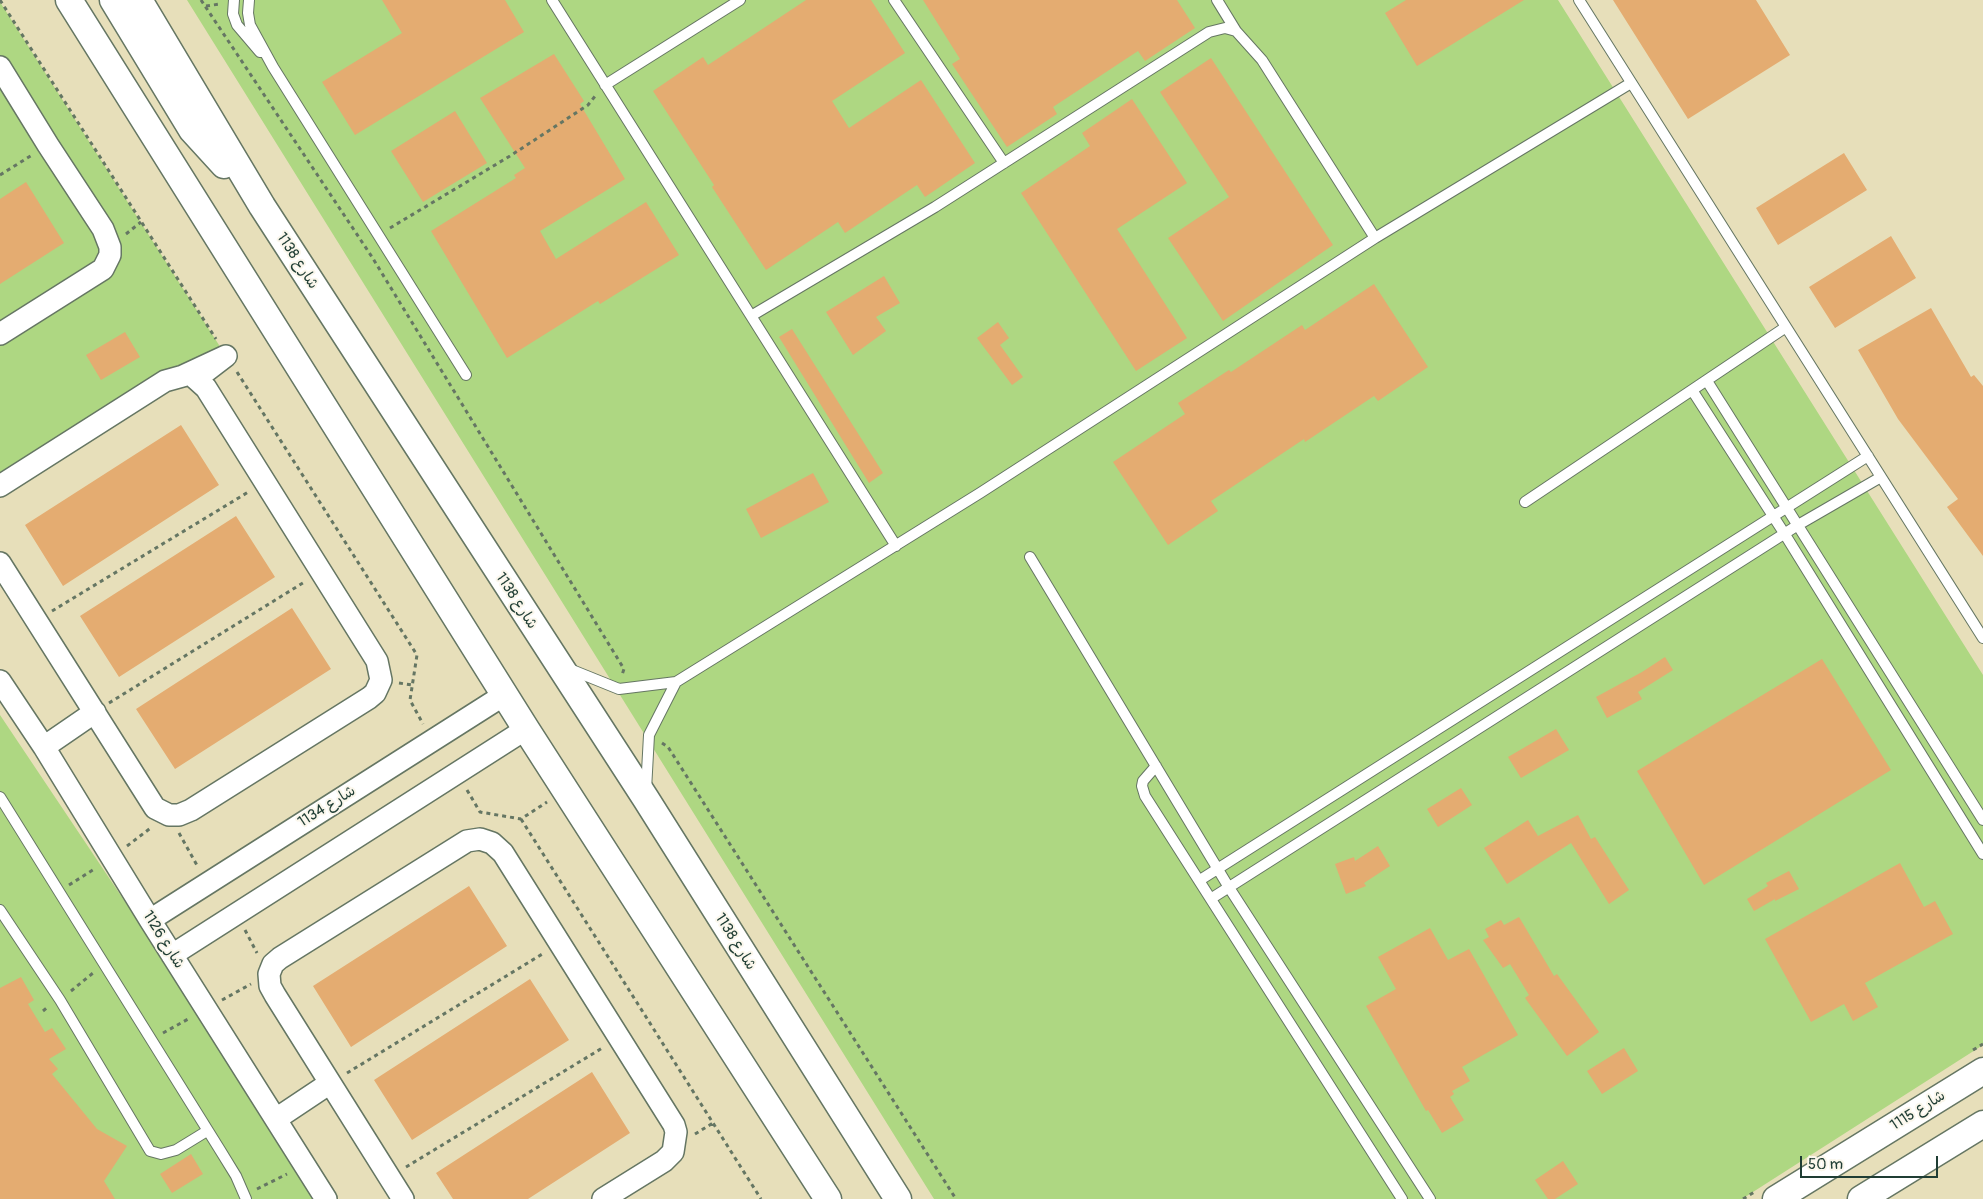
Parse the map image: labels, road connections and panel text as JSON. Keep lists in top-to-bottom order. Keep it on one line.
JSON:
{"streets":{"street":["شارع 1138","شارع 1134","شارع 1126","شارع 1115"]},"crossings":[["شارع 1134","شارع 1126"]],"scale_bar":"50 m"}
